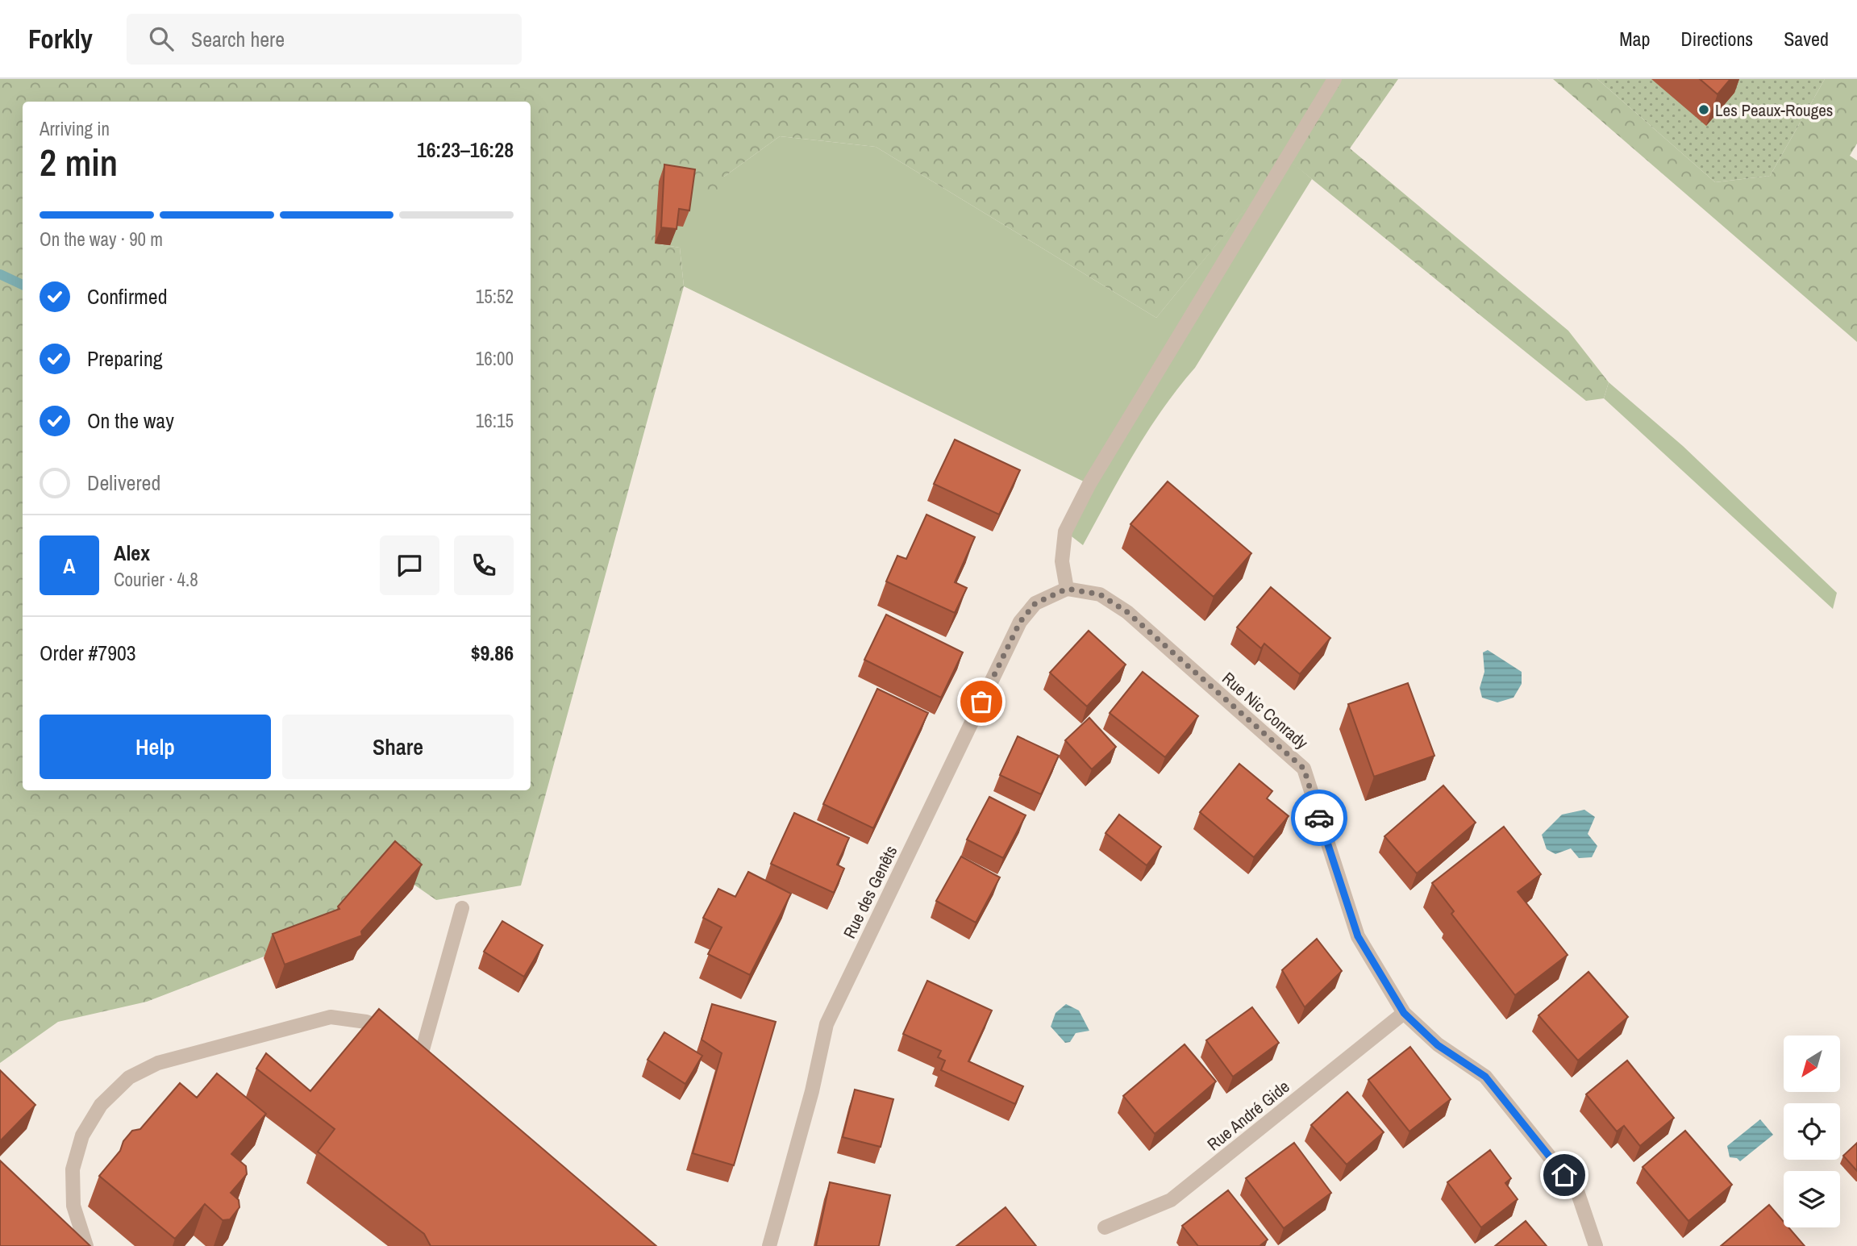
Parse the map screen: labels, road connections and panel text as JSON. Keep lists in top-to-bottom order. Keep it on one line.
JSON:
{"streets":{"street":["Rue Nic Conrady","Rue des Genêts","Rue André Gide"]},"crossings":[["Rue Nic Conrady","Rue des Genêts"],["Rue Nic Conrady","Rue André Gide"]],"places":["Les Peaux-Rouges"],"north":"bottom left","page":{"header":"Forkly","search":"Search here","nav":["Map","Directions","Saved"],"heading":["2 min","Arriving in","16:23–16:28"],"panel":["Alex","Courier · 4.8","Order #7903","$9.86"],"bar":"On the way · 90 m","list":[["Confirmed","15:52"],["Preparing","16:00"],["On the way","16:15"],"Delivered"],"round":"A","buttons":["Help","Share"]}}
